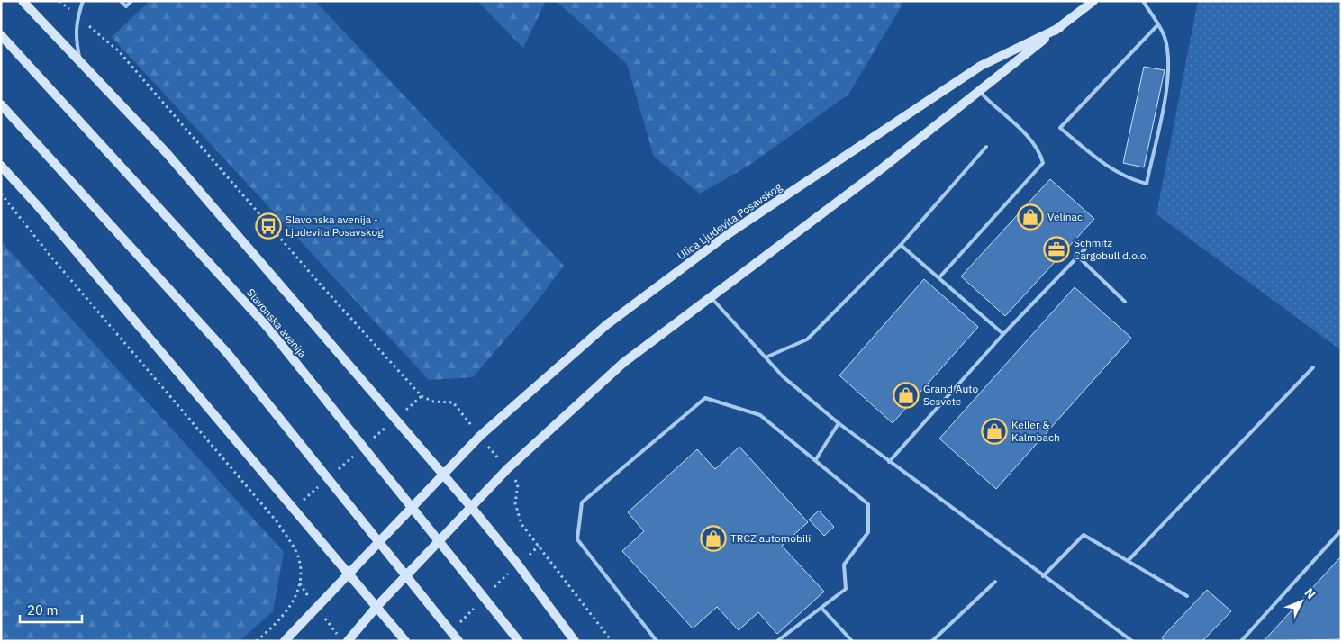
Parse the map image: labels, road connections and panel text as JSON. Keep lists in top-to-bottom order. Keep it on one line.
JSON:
{"streets":{"main road":["Ulica Ljudevita Posavskog","Slavonska avenija"]},"places":{"shop":["Velinac","Grand Auto Sesvete","Keller & Kalmbach","TRCZ automobili"],"bus stop":["Slavonska avenija - Ljudevita Posavskog"],"office":["Schmitz Cargobull d.o.o."]},"scale_bar":"20 m","north":"top right"}
